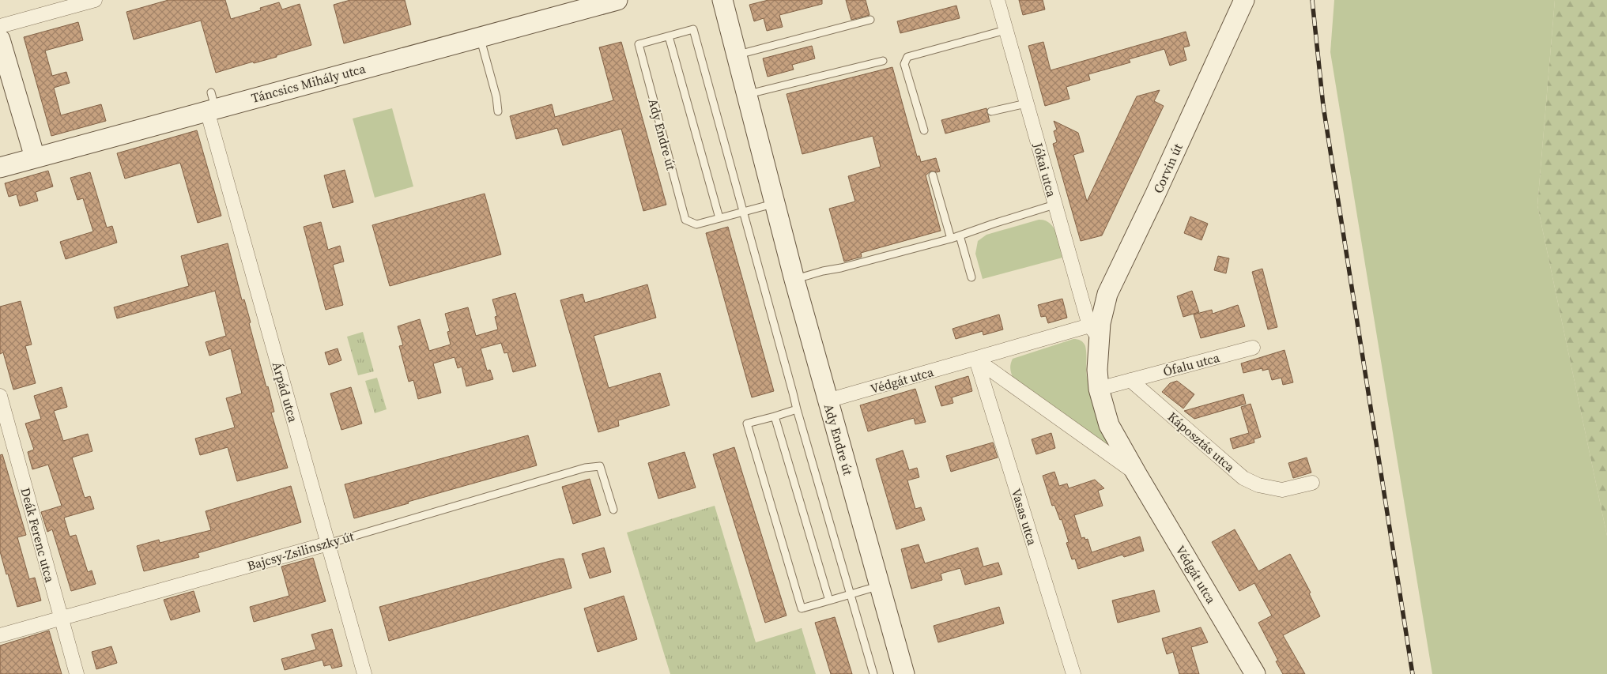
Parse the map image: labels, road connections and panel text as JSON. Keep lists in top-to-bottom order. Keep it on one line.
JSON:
{"streets":{"street":["Táncsics Mihály utca","Ady Endre út","Corvin út","Jókai utca","Ófalu utca","Védgát utca","Árpád utca","Káposztás utca","Vasas utca","Deák Ferenc utca","Bajcsy-Zsilinszky út"]},"crossings":[["Táncsics Mihály utca","Árpád utca"],["Ady Endre út","Védgát utca"],["Corvin út","Jókai utca"],["Corvin út","Védgát utca"],["Jókai utca","Védgát utca"],["Ófalu utca","Káposztás utca"],["Védgát utca","Vasas utca"],["Árpád utca","Bajcsy-Zsilinszky út"],["Deák Ferenc utca","Bajcsy-Zsilinszky út"]]}
